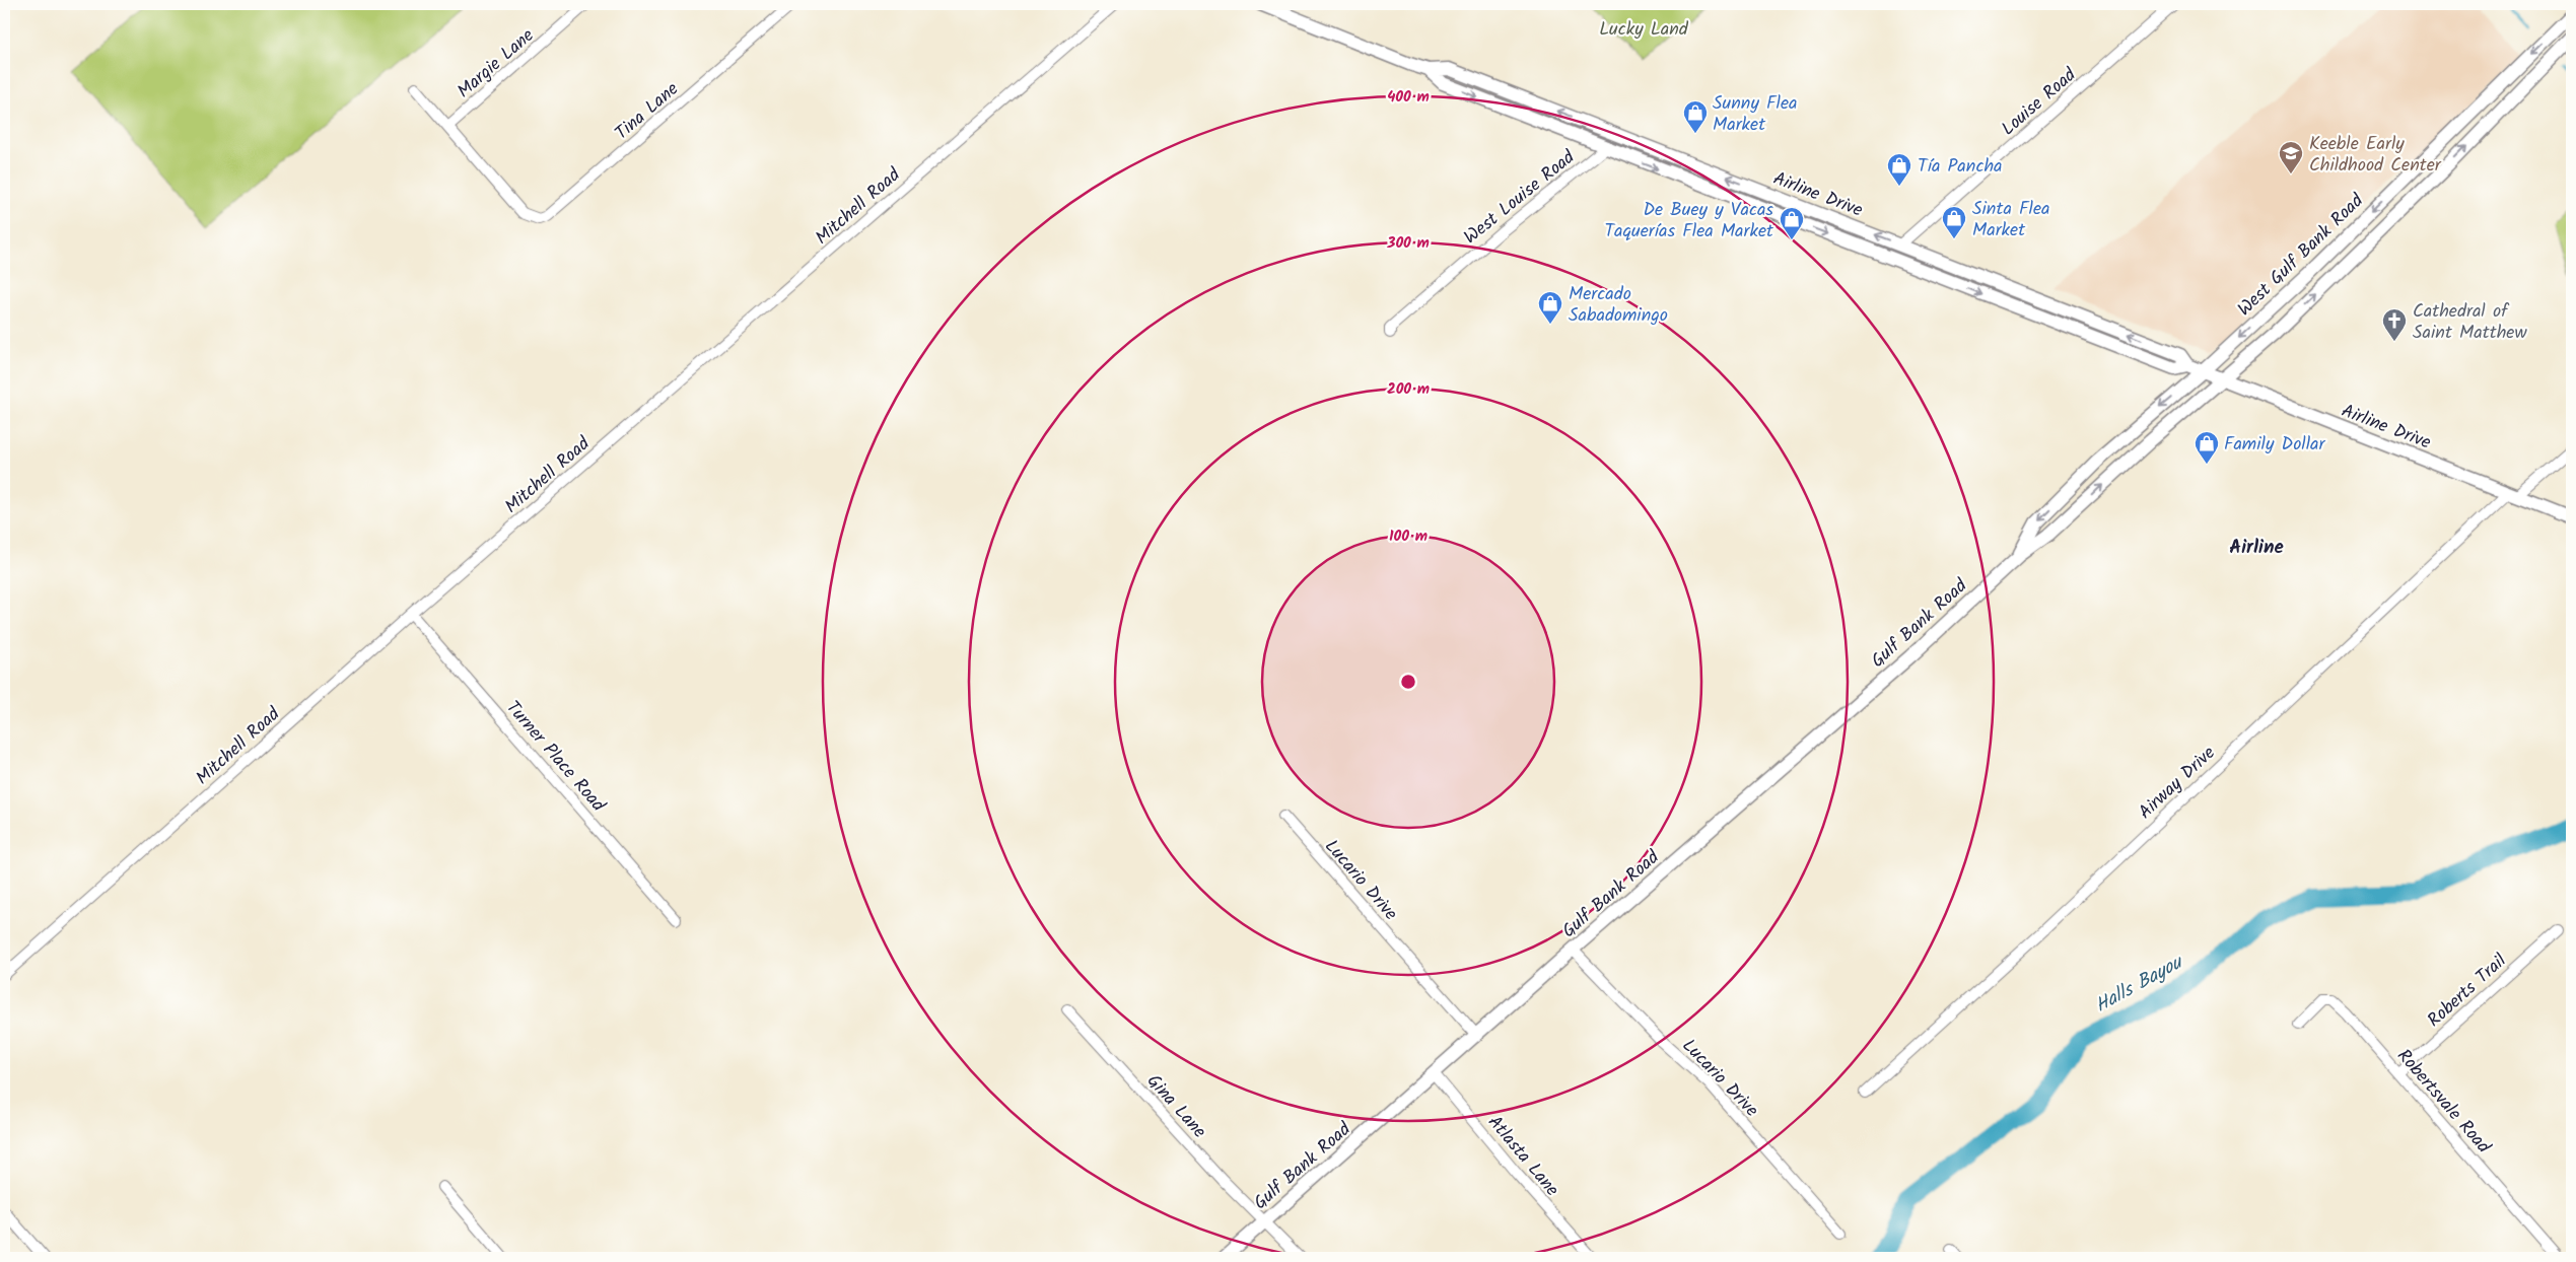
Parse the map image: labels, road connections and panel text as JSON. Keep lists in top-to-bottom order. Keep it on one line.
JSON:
{"streets":{"main road":["Airline Drive","West Gulf Bank Road","Gulf Bank Road"],"street":["Margie Lane","Louise Road","Tina Lane","West Louise Road","Mitchell Road","Turner Place Road","Airway Drive","Lucario Drive","Roberts Trail","Robertsvale Road","Gina Lane","Atlasta Lane"]},"crossings":[["Margie Lane","Tina Lane"],["Louise Road","Airline Drive"],["Airline Drive","West Louise Road"],["Airline Drive","West Gulf Bank Road"],["Airline Drive","Gulf Bank Road"],["Airline Drive","Airway Drive"],["Mitchell Road","Turner Place Road"],["West Gulf Bank Road","Gulf Bank Road"],["Gulf Bank Road","Lucario Drive"],["Gulf Bank Road","Gina Lane"],["Gulf Bank Road","Atlasta Lane"],["Roberts Trail","Robertsvale Road"]],"districts":["Airline"],"water":["Halls Bayou"],"parks":["Lucky Land"],"places":{"shop":["Sunny Flea Market","Tía Pancha","Sinta Flea Market","De Buey y Vacas Taquerías Flea Market","Mercado Sabadomingo","Family Dollar"],"school or university":["Keeble Early Childhood Center"],"church":["Cathedral of Saint Matthew"]},"rings":["400 m","300 m","200 m","100 m"]}
